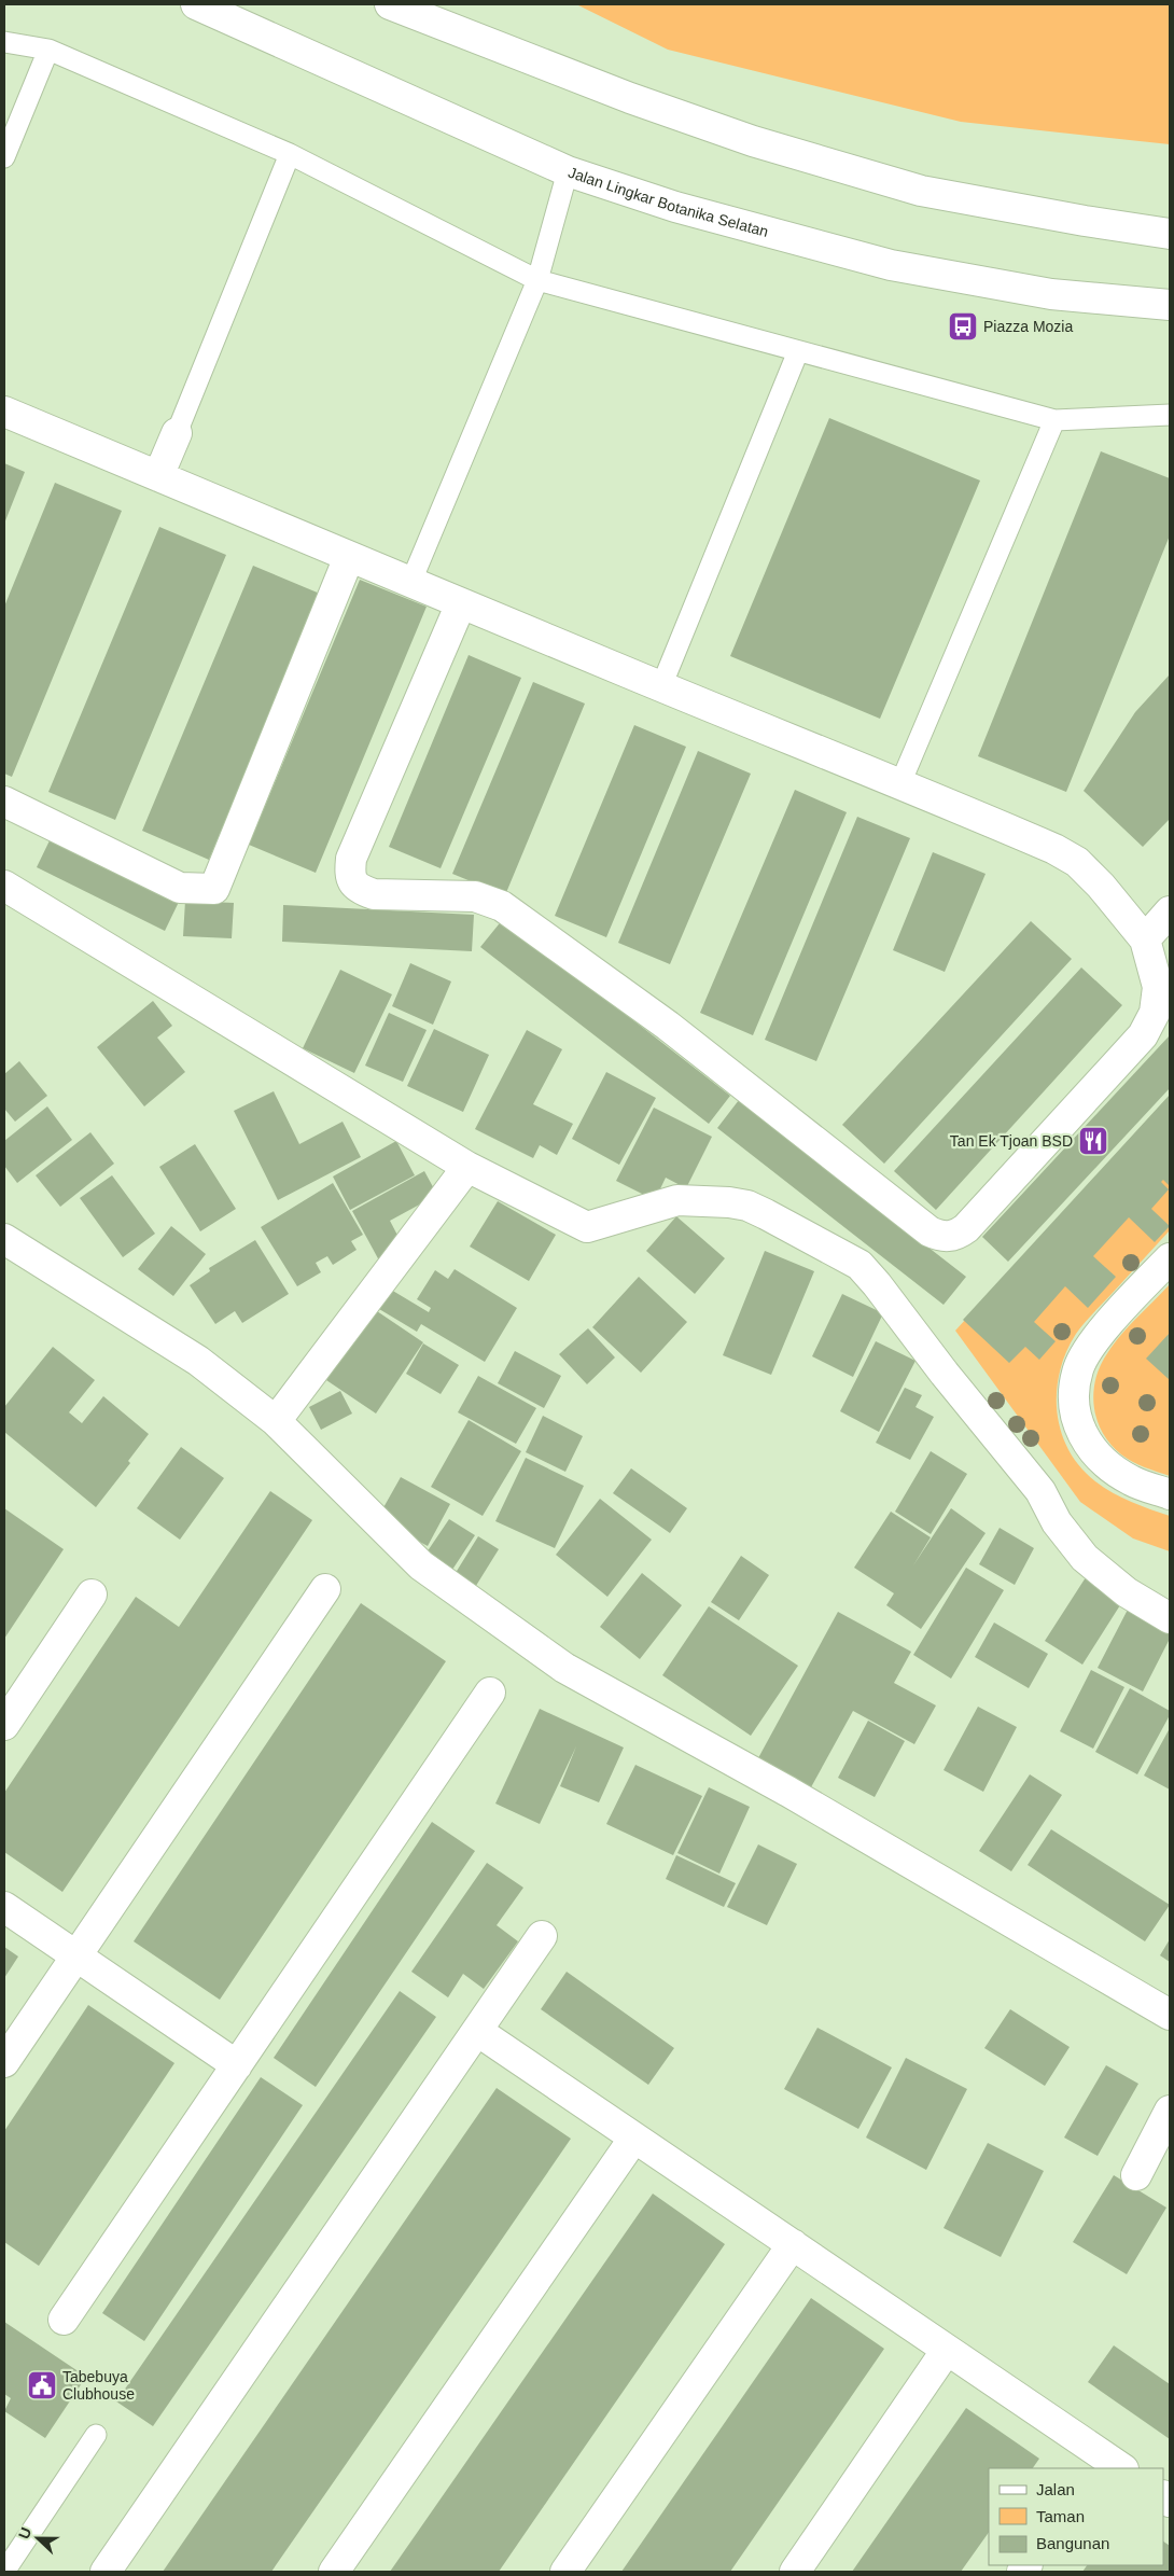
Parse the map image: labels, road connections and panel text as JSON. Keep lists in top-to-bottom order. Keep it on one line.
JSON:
{"streets":{"street":["Jalan Lingkar Botanika Selatan"]},"places":{"bus stop":["Piazza Mozia"],"restaurant":["Tan Ek Tjoan BSD"],"public building":["Tabebuya Clubhouse"]},"legend":["Jalan","Taman","Bangunan"],"north":"left"}
